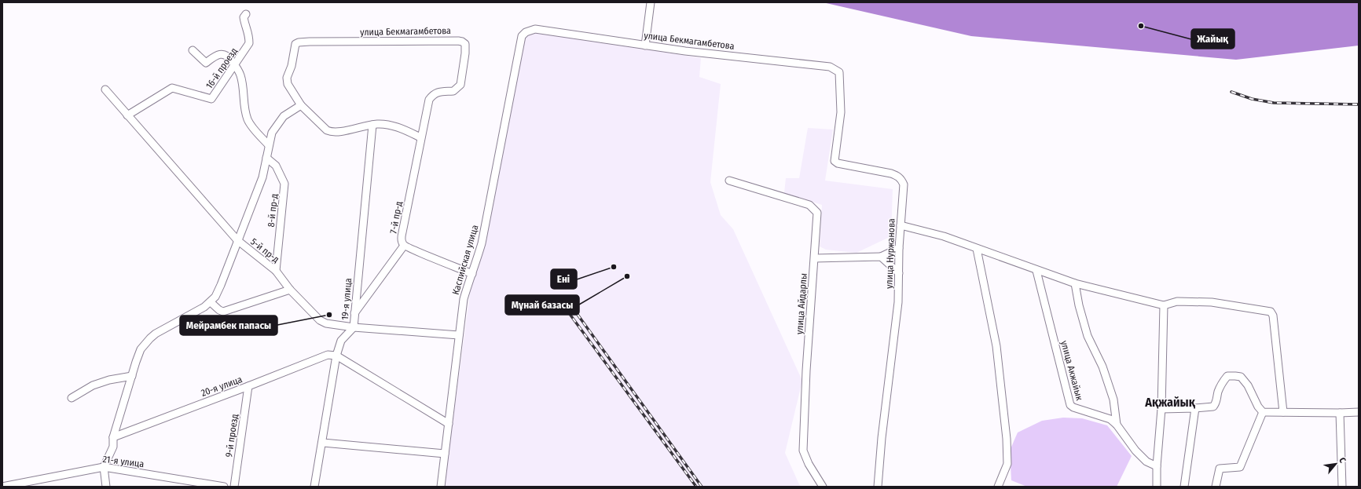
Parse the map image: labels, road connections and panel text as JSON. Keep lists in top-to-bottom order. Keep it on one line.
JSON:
{"streets":{"street":["улица Бекмагамбетова","16-й проезд","8-й пр-д","7-й пр-д","5-й пр-д","улица Нуржанова","Каспийская улица","19-я улица","улица Айдарлы","улица Акжайык","20-я улица","9-й проезд","21-я улица"]},"crossings":[["улица Бекмагамбетова","7-й пр-д"],["улица Бекмагамбетова","улица Нуржанова"],["улица Бекмагамбетова","Каспийская улица"],["16-й проезд","5-й пр-д"],["8-й пр-д","5-й пр-д"],["7-й пр-д","Каспийская улица"],["5-й пр-д","Каспийская улица"],["5-й пр-д","19-я улица"],["19-я улица","20-я улица"],["20-я улица","9-й проезд"]],"districts":["Ақжайық"],"places":["Жайық","Ені","Мұнай базасы","Мейрамбек папасы"],"north":"top right"}
